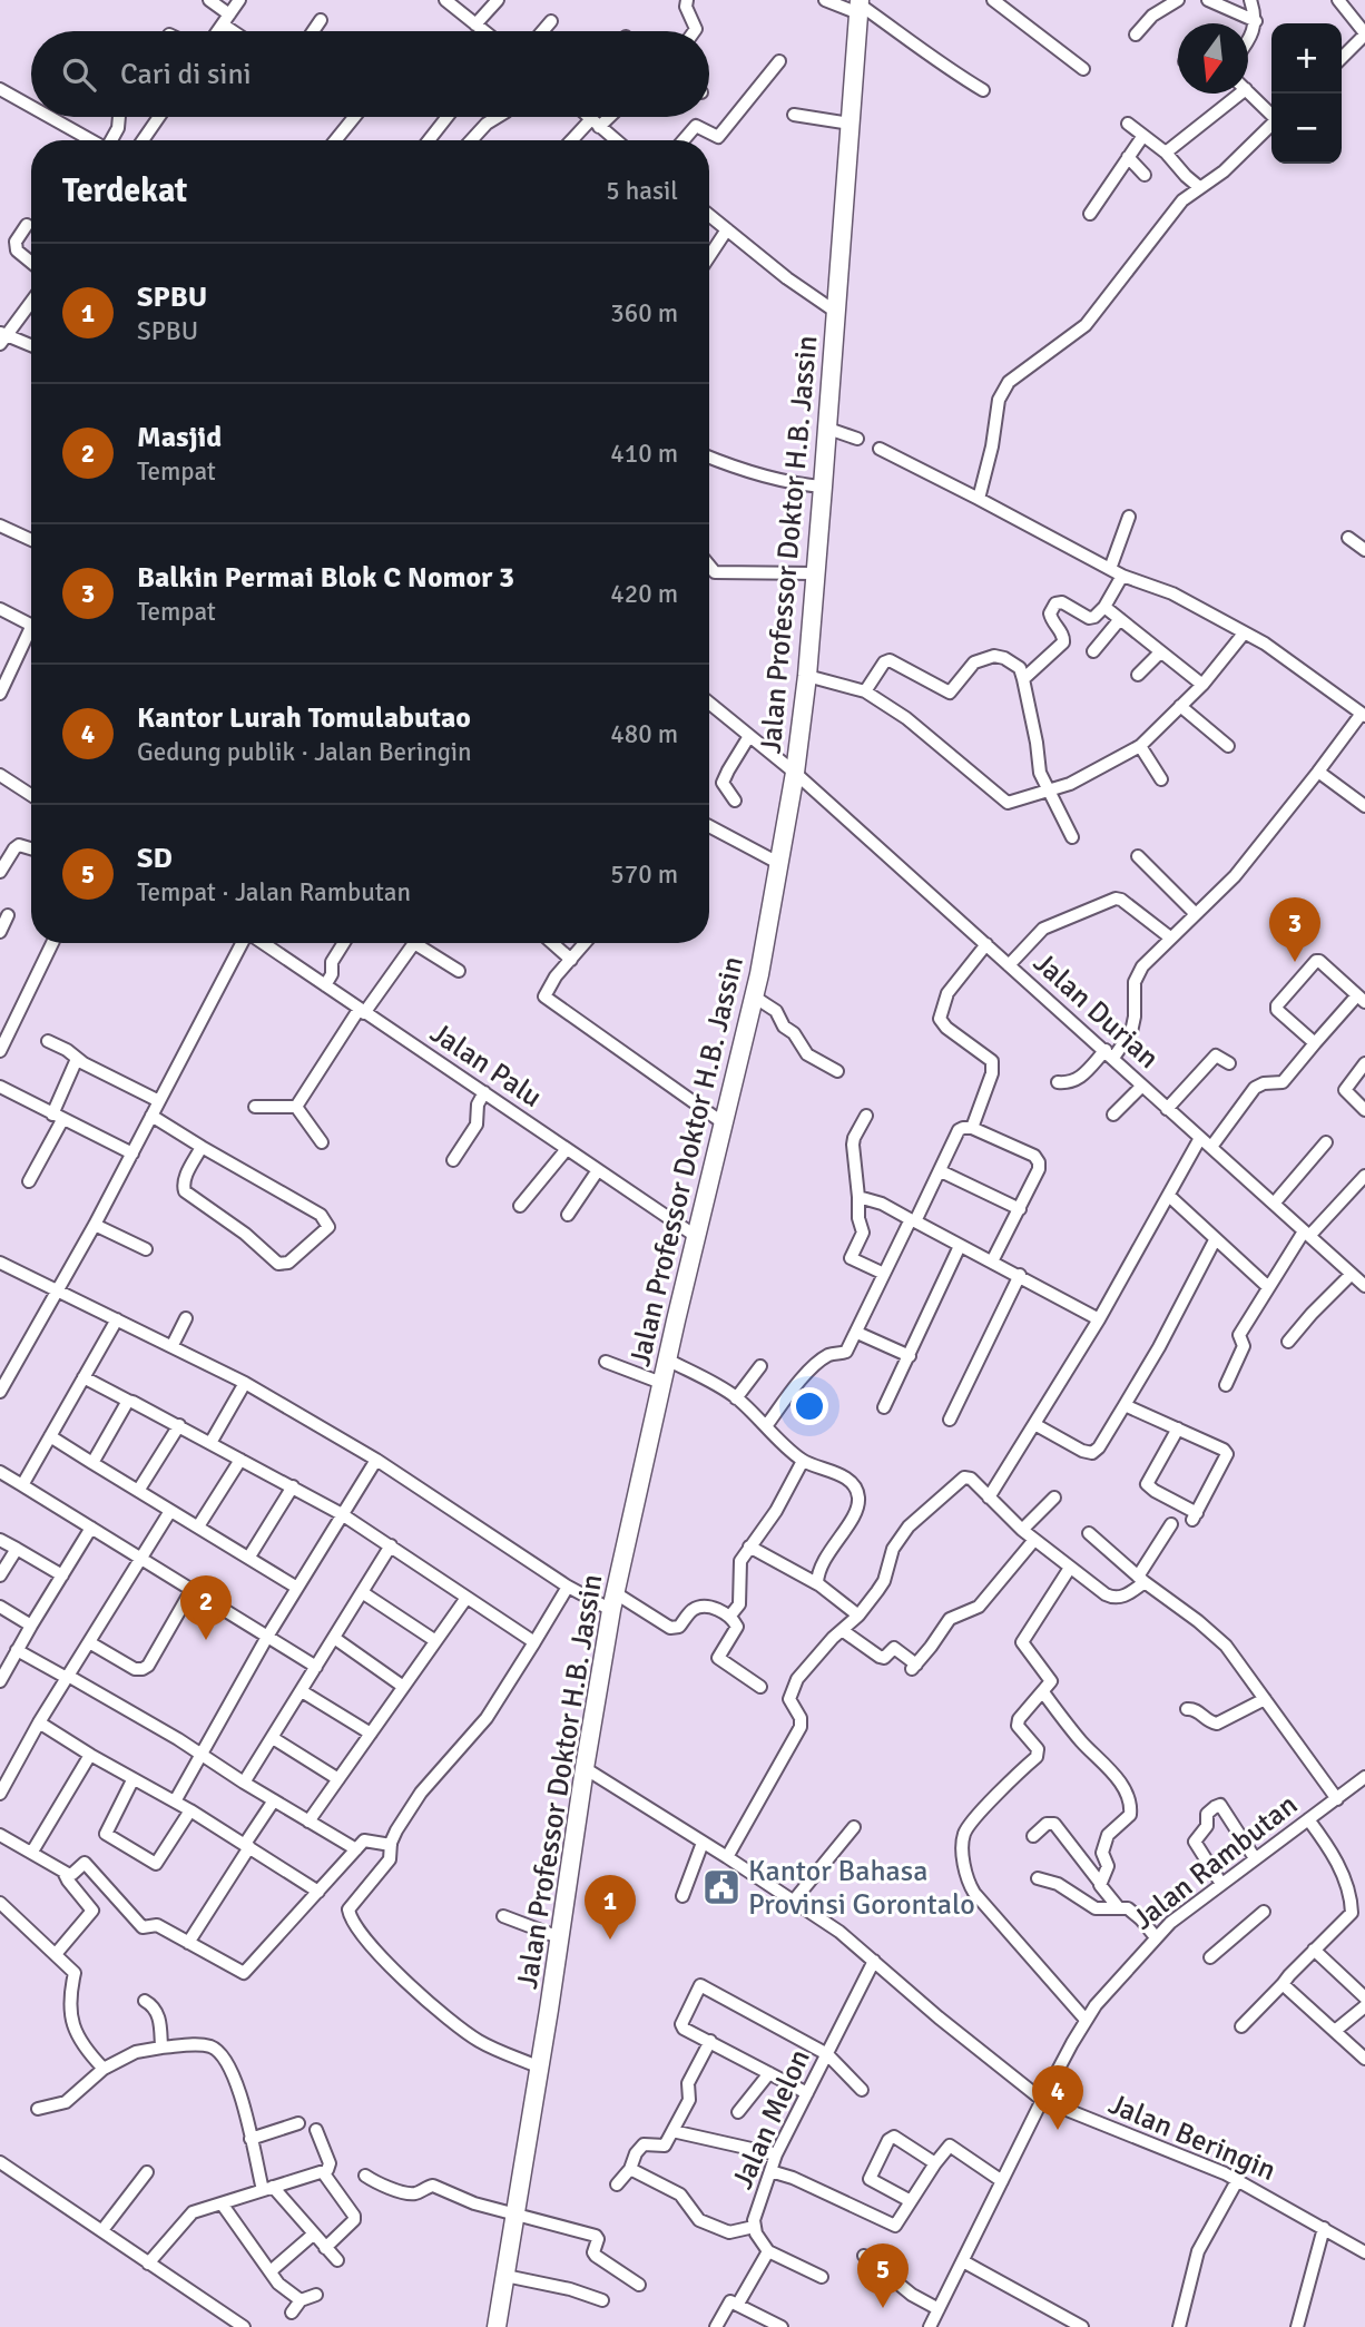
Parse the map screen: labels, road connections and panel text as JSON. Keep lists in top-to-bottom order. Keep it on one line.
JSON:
{"streets":{"highway":["Jalan Professor Doktor H.B. Jassin"],"street":["Jalan Durian","Jalan Palu","Jalan Rambutan","Jalan Melon","Jalan Beringin"]},"crossings":[["Jalan Professor Doktor H.B. Jassin","Jalan Durian"],["Jalan Professor Doktor H.B. Jassin","Jalan Palu"],["Jalan Professor Doktor H.B. Jassin","Jalan Beringin"],["Jalan Rambutan","Jalan Beringin"],["Jalan Melon","Jalan Beringin"]],"places":{"public building":["Kantor Bahasa Provinsi Gorontalo"]},"north":"bottom","page":{"map_buttons":["+","−"],"search":"Cari di sini","heading":["Terdekat","5 hasil"],"list":[{"mark":"1","name":"SPBU","note":"SPBU","value":"360 m"},{"mark":"2","name":"Masjid","note":"Tempat","value":"410 m"},{"mark":"3","name":"Balkin Permai Blok C Nomor 3","note":"Tempat","value":"420 m"},{"mark":"4","name":"Kantor Lurah Tomulabutao","note":"Gedung publik · Jalan Beringin","value":"480 m"},{"mark":"5","name":"SD","note":"Tempat · Jalan Rambutan","value":"570 m"}],"pins":["3","2","1","4","5"]}}
